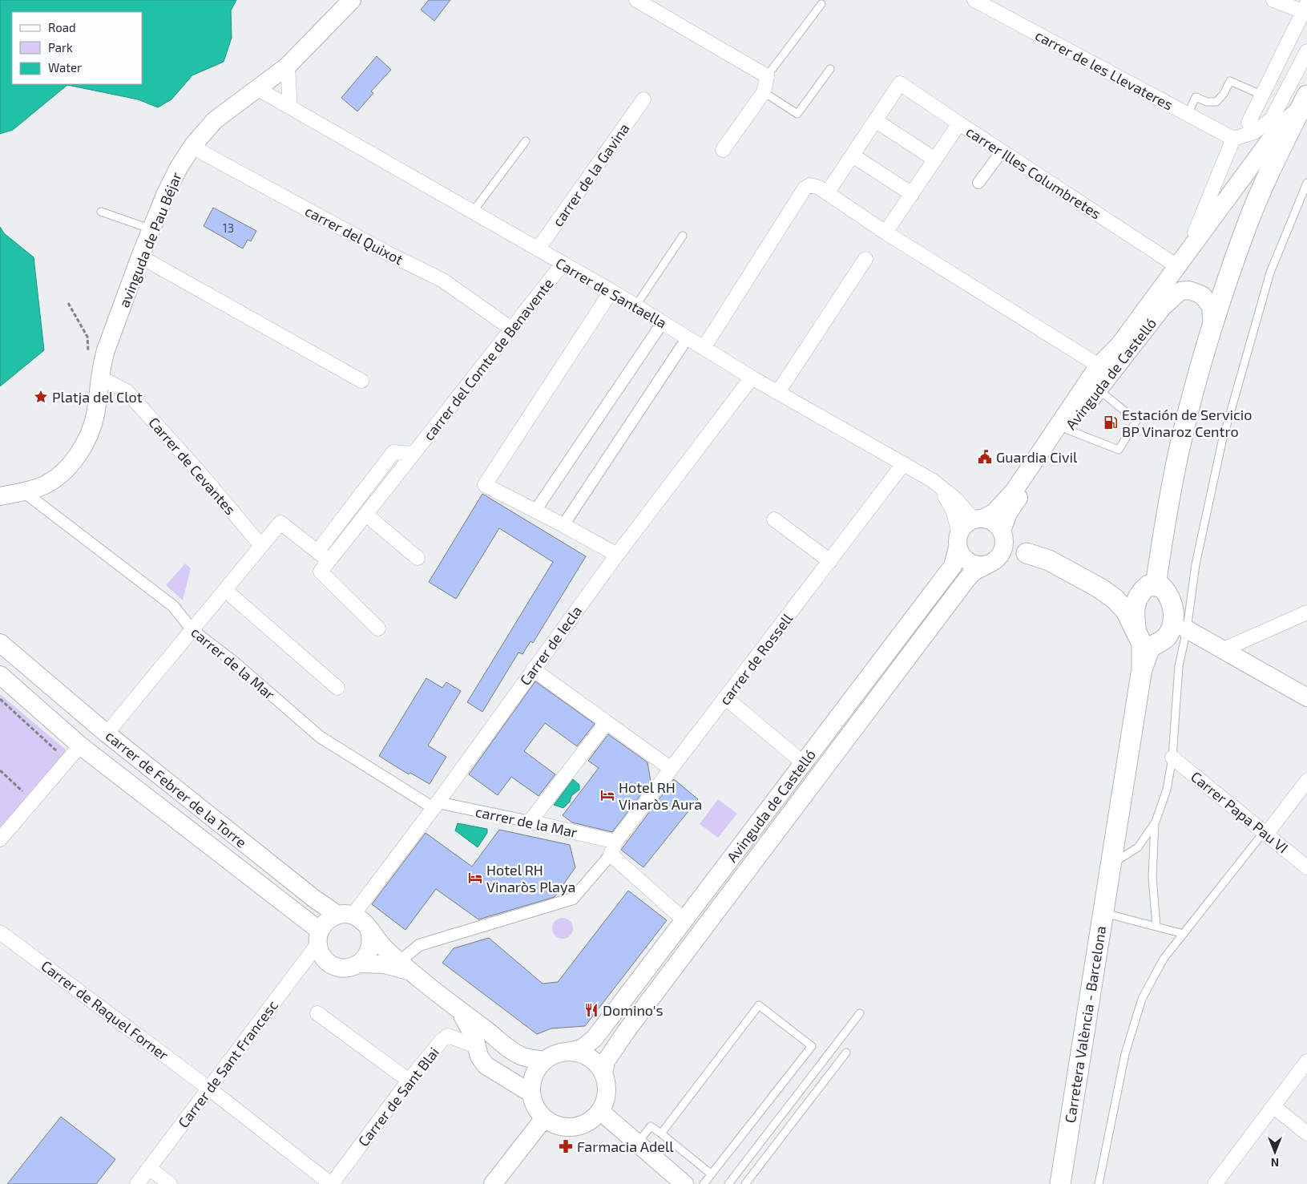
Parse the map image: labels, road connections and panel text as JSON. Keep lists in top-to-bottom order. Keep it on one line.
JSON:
{"streets":{"main road":["Carretera València - Barcelona"],"street":["carrer de les Llevateres","carrer Illes Columbretes","carrer de la Gavina","carrer del Quixot","avinguda de Pau Béjar","Carrer de Santaella","carrer del Comte de Benavente","Avinguda de Castelló","Carrer de Cevantes","Carrer de Iecla","carrer de Rossell","carrer de la Mar","carrer de Febrer de la Torre","Carrer Papa Pau VI","Carrer de Raquel Forner","Carrer de Sant Francesc","Carrer de Sant Blai"]},"crossings":[["carrer de les Llevateres","Avinguda de Castelló"],["carrer Illes Columbretes","Avinguda de Castelló"],["carrer de la Gavina","Carrer de Santaella"],["carrer del Quixot","avinguda de Pau Béjar"],["carrer del Quixot","carrer del Comte de Benavente"],["avinguda de Pau Béjar","Carrer de Santaella"],["avinguda de Pau Béjar","Carrer de Cevantes"],["avinguda de Pau Béjar","carrer de la Mar"],["Carrer de Santaella","carrer del Comte de Benavente"],["Carrer de Santaella","Avinguda de Castelló"],["Carrer de Santaella","Carrer de Iecla"],["Carrer de Santaella","carrer de Rossell"],["Avinguda de Castelló","carrer de la Mar"],["Carrer de Iecla","carrer de la Mar"],["Carrer de Iecla","carrer de Febrer de la Torre"],["Carrer de Iecla","Carrer de Sant Francesc"],["carrer de Rossell","carrer de la Mar"],["carrer de Febrer de la Torre","Carrer de Sant Francesc"],["Carrer de Raquel Forner","Carrer de Sant Francesc"],["Carrer de Raquel Forner","Carrer de Sant Blai"]],"places":{"place":["Platja del Clot"],"fuel station":["Estación de Servicio BP Vinaroz Centro"],"public building":["Guardia Civil"],"hotel":["Hotel RH Vinaròs Aura","Hotel RH Vinaròs Playa"],"restaurant":["Domino's"],"pharmacy":["Farmacia Adell"]},"house_numbers":["13"],"legend":["Road","Park","Water"],"north":"bottom"}
